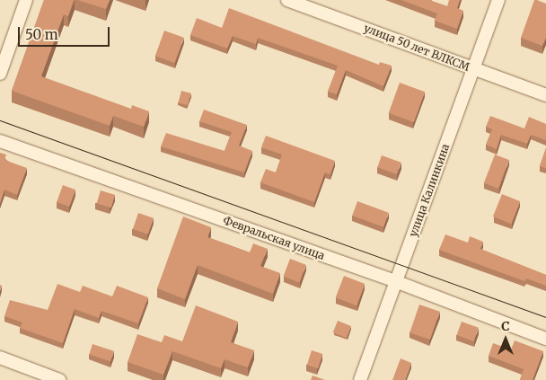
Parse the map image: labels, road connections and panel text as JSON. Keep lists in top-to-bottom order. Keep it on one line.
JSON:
{"streets":{"street":["улица 50 лет ВЛКСМ","улица Калинкина","Февральская улица"]},"crossings":[["улица 50 лет ВЛКСМ","улица Калинкина"],["улица Калинкина","Февральская улица"]],"scale_bar":"50 m","north":"top"}
